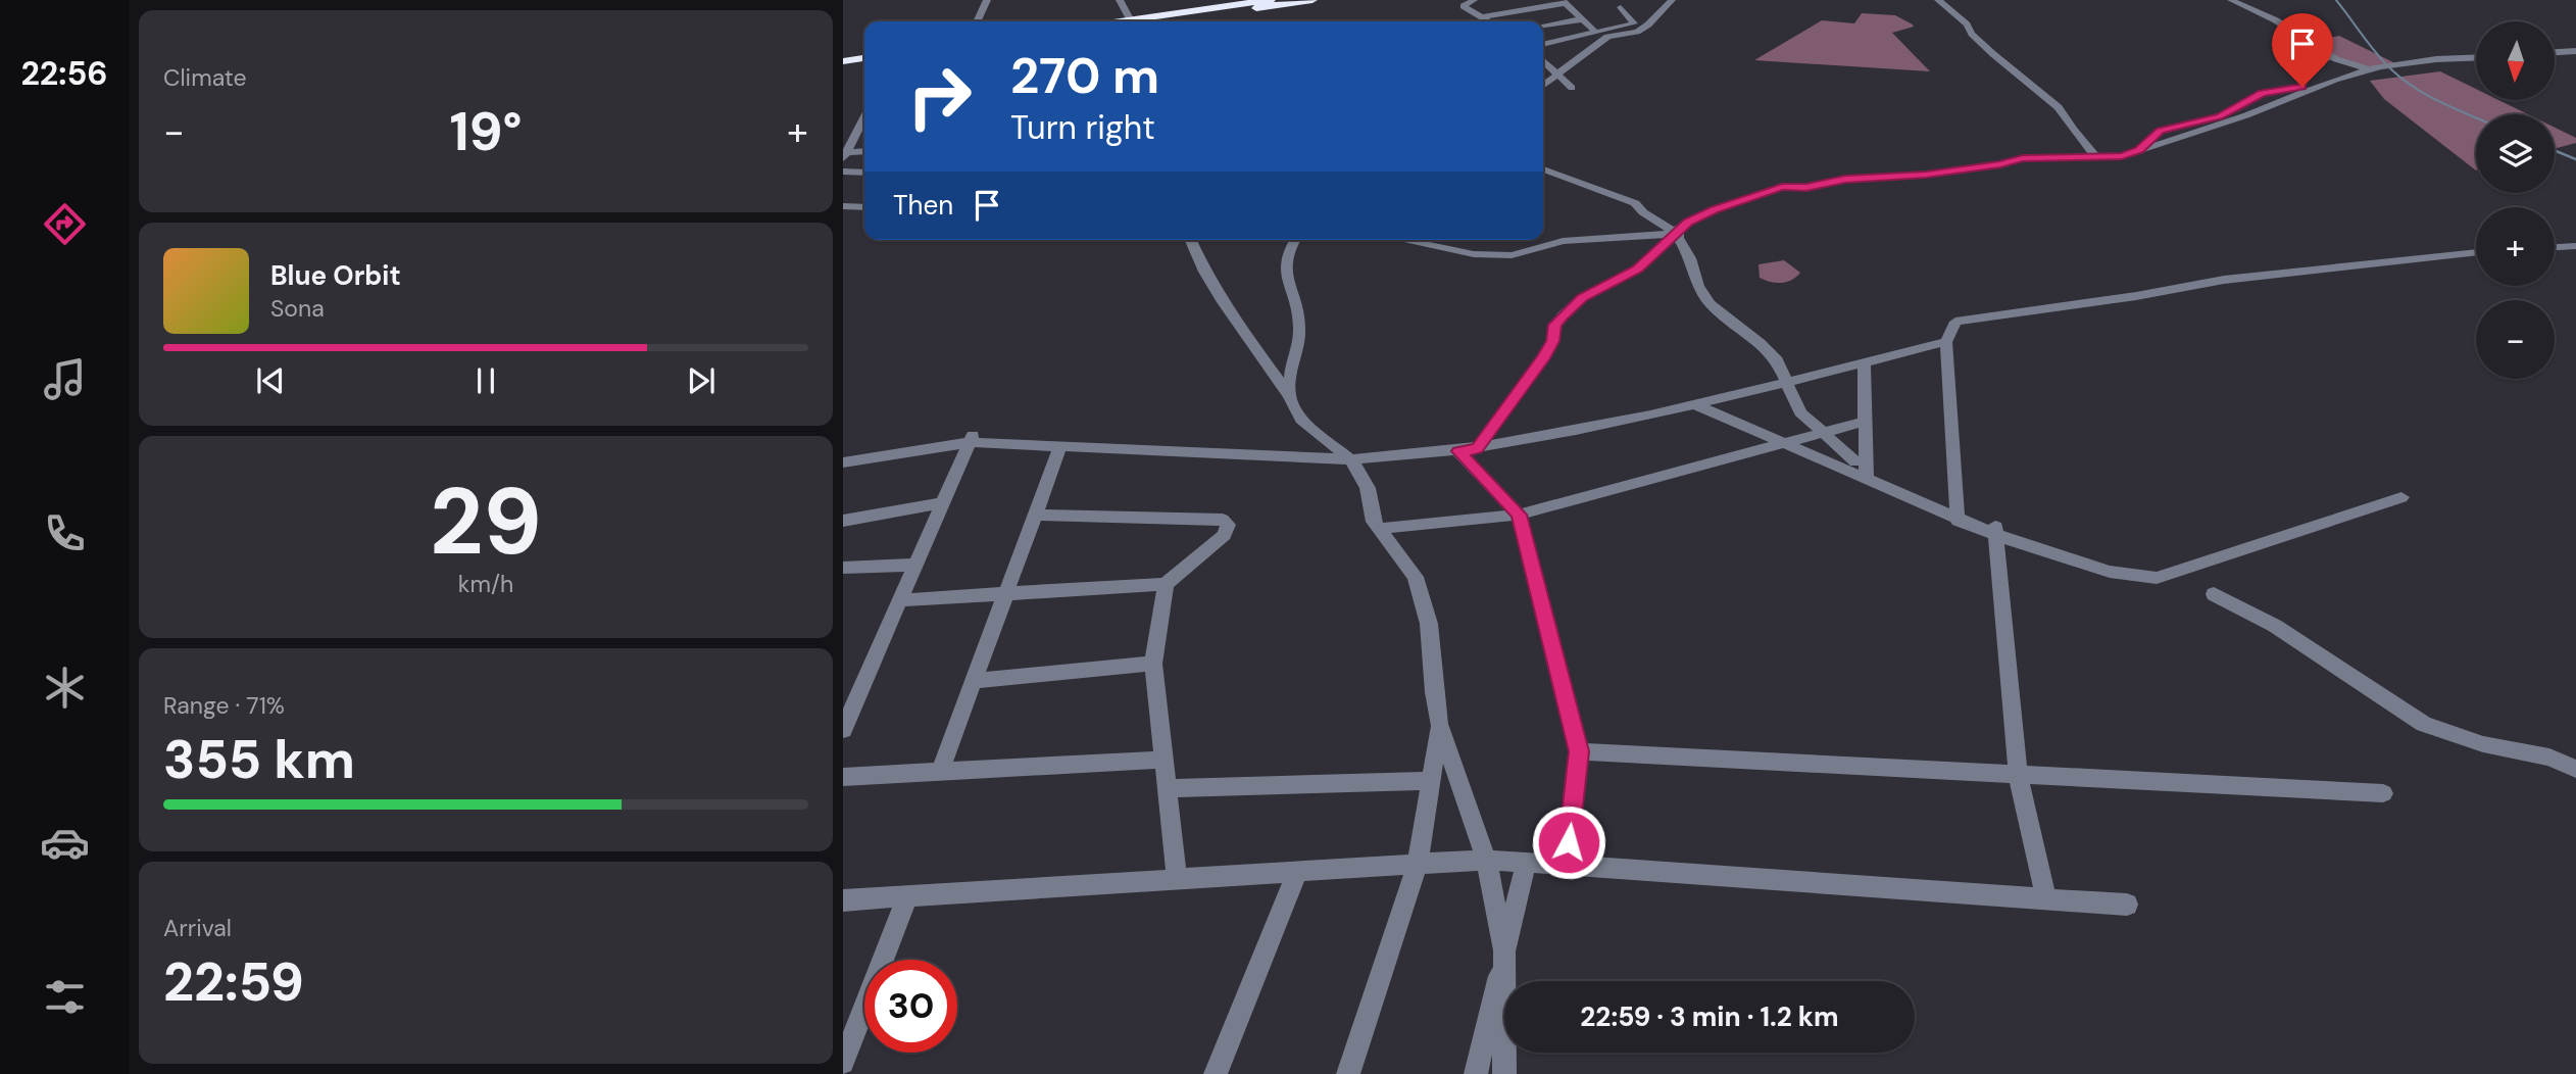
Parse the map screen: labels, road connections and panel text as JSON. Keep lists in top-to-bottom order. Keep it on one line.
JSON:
{"north":"bottom","page":{"tabs":"22:56","tile":["Climate",["29","km/h"],["Range · 71%","355 km"],["Arrival","22:59"]],"map_buttons":["+","−"],"turn":["270 m","Turn right"],"heat":["−","19°","+"],"then":"Then","song":["Blue Orbit","Sona"],"limit":"30","trip":"22:59 · 3 min · 1.2 km"}}
